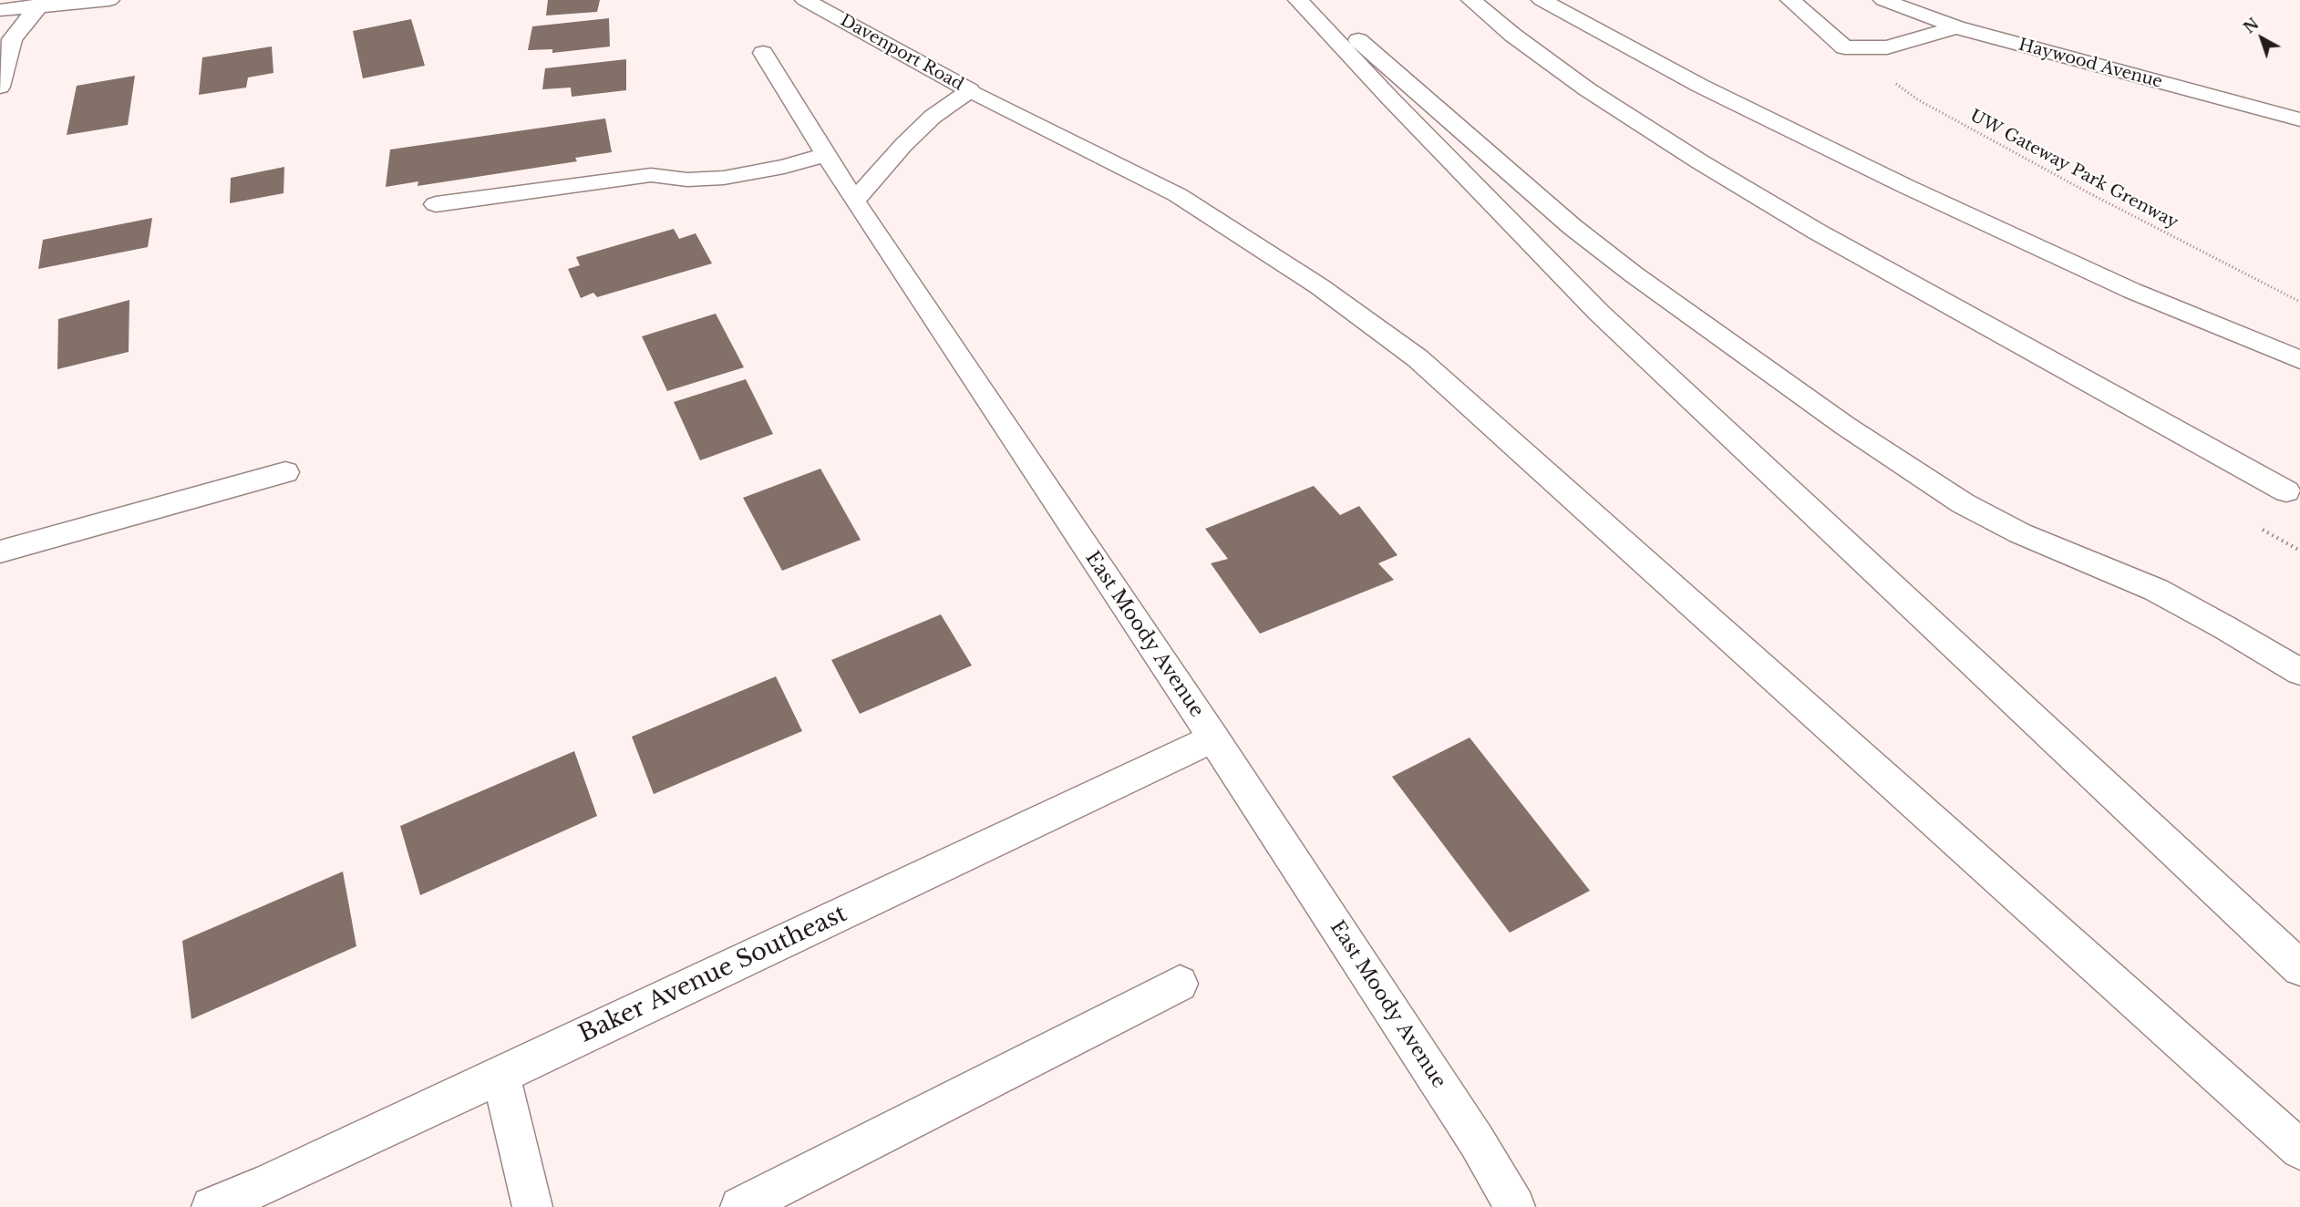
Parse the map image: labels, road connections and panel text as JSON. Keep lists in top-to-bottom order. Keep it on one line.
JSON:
{"streets":{"main road":["Davenport Road","Haywood Avenue","East Moody Avenue","Baker Avenue Southeast"],"path":["UW Gateway Park Grenway"]},"crossings":[["East Moody Avenue","Baker Avenue Southeast"]],"north":"top left"}
